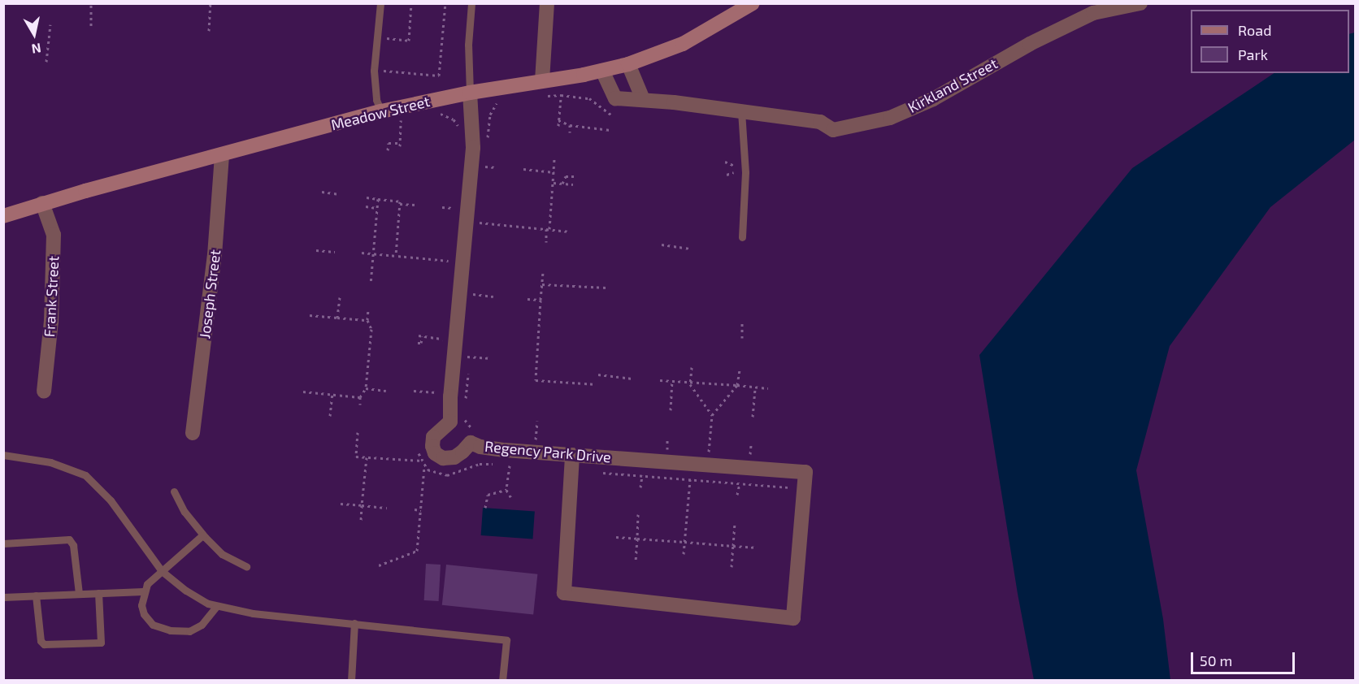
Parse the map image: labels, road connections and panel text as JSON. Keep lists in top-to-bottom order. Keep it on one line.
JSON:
{"streets":{"street":["Kirkland Street","Meadow Street","Joseph Street","Frank Street","Regency Park Drive"]},"crossings":[["Kirkland Street","Meadow Street"],["Meadow Street","Joseph Street"],["Meadow Street","Frank Street"],["Meadow Street","Regency Park Drive"]],"legend":["Road","Park"],"scale_bar":"50 m","north":"bottom"}
